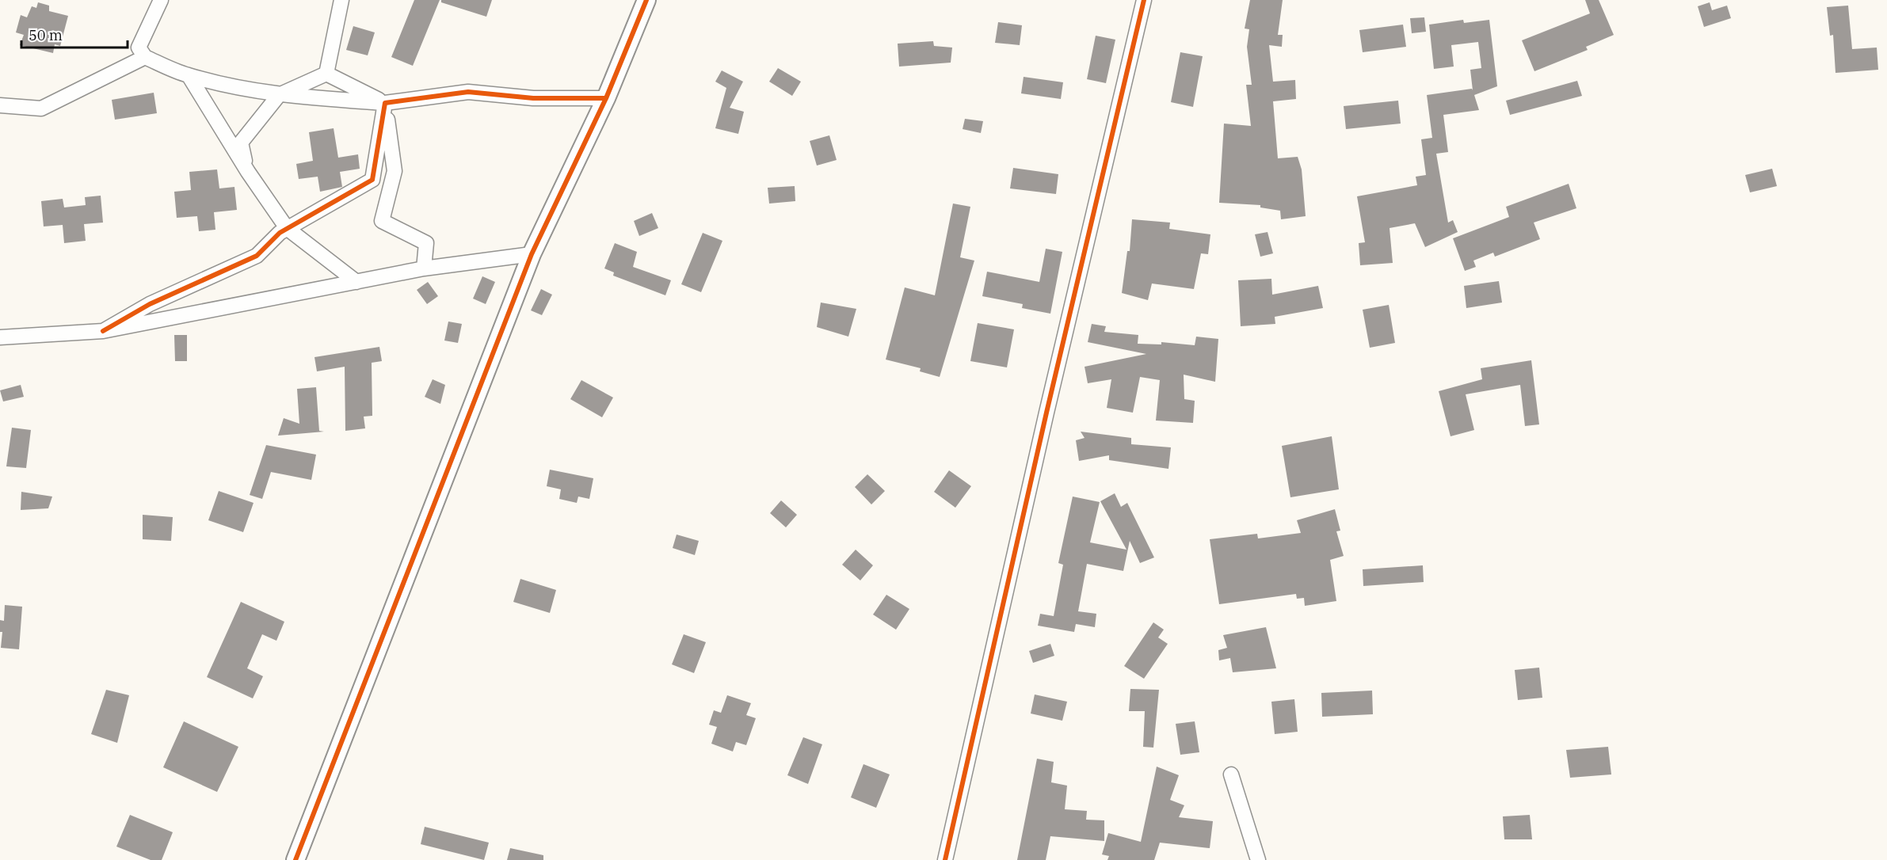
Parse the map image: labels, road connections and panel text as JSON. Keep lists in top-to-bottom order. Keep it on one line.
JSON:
{"scale_bar":"50 m"}
